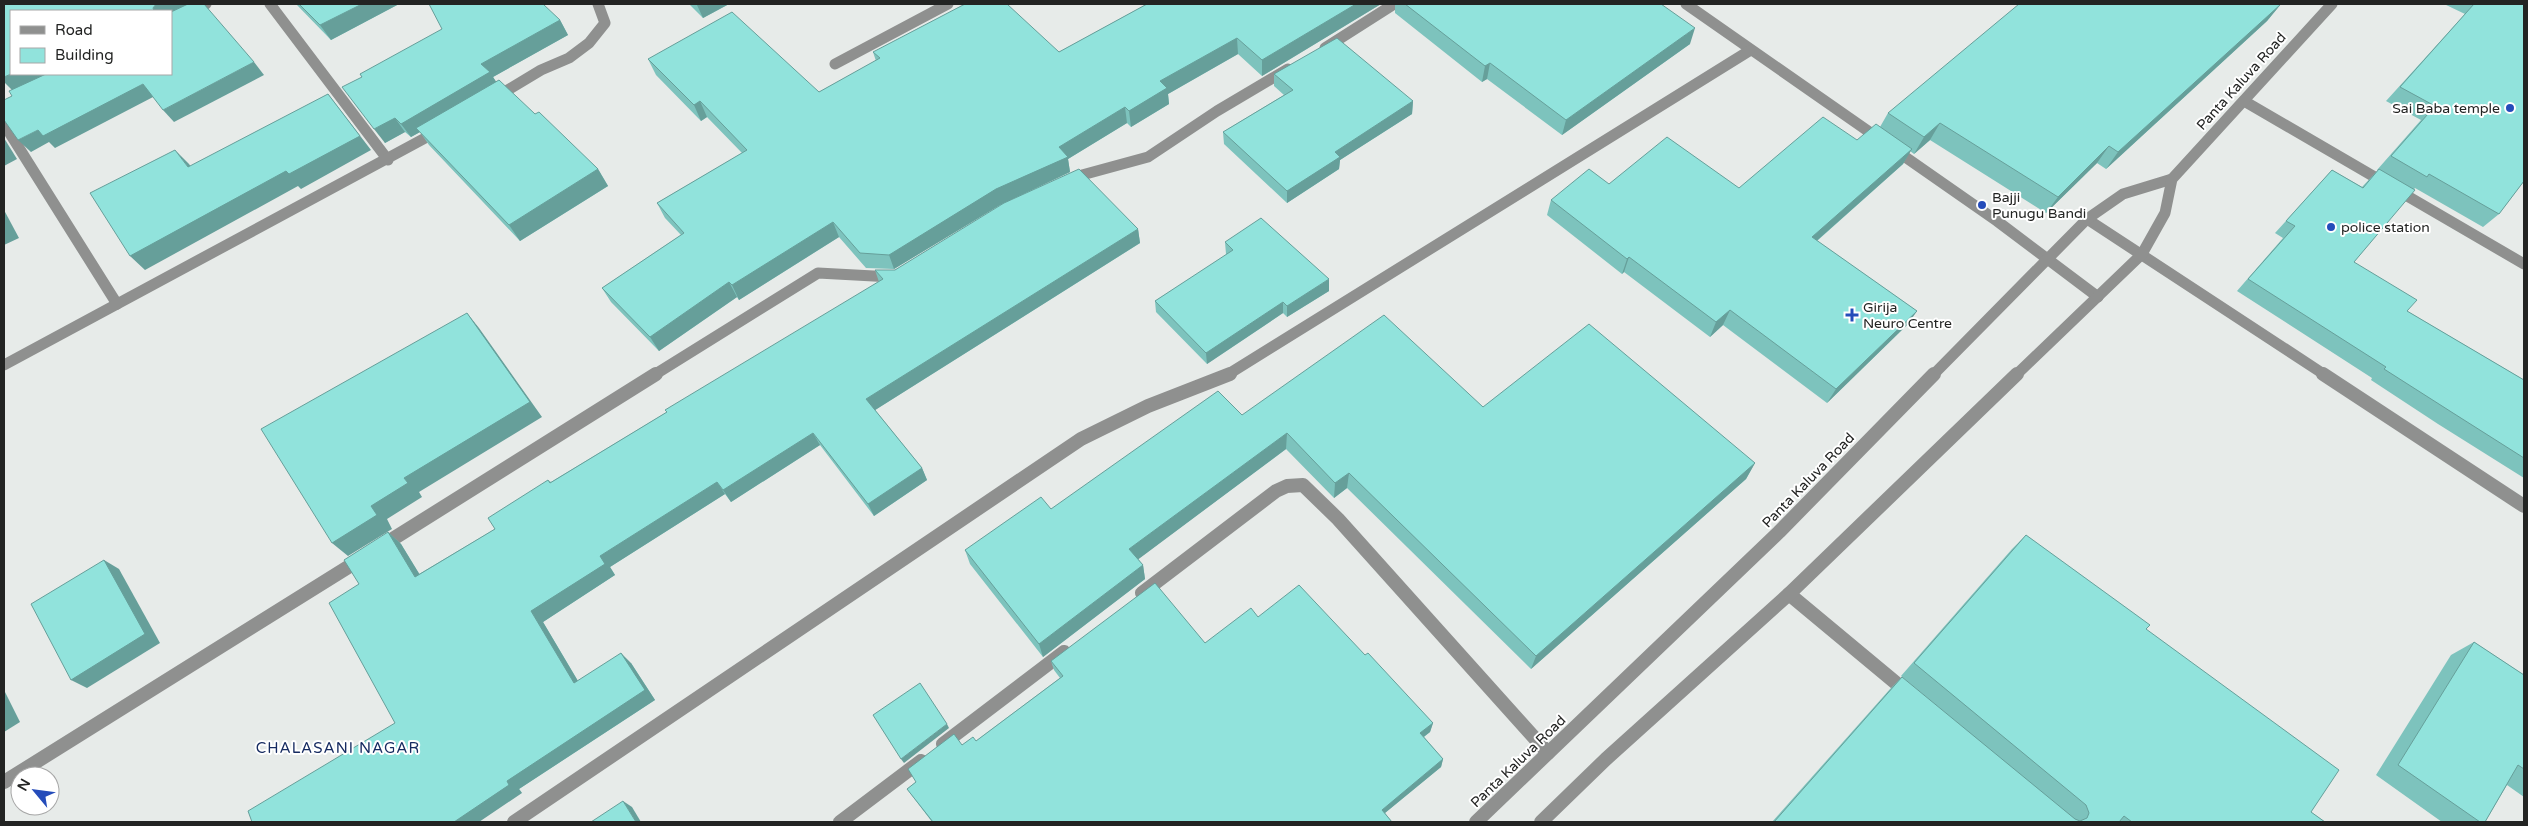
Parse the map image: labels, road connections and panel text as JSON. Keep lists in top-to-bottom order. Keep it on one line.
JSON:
{"streets":{"street":["Panta Kaluva Road"]},"districts":["CHALASANI NAGAR"],"places":{"other":["Sai Baba temple","Bajji Punugu Bandi","police station"],"health":["Girija Neuro Centre"]},"legend":["Road","Building"],"north":"top left"}
